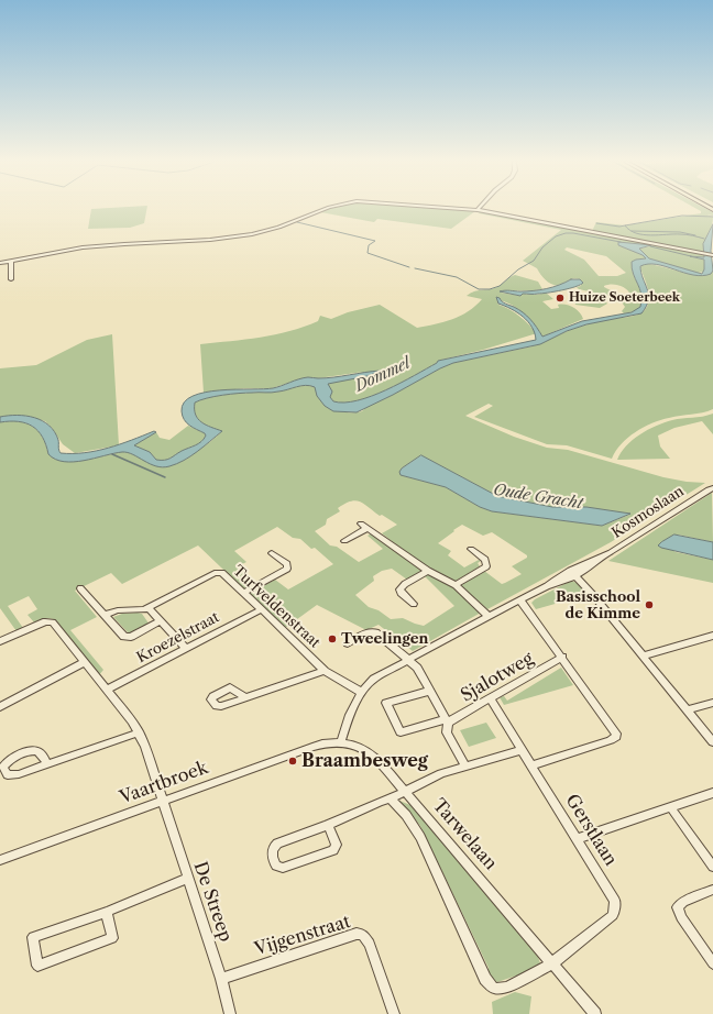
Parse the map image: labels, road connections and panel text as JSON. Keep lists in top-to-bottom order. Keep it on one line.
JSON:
{"streets":{"street":["Kosmoslaan","Turfveldenstraat","Kroezelstraat","Sjalotweg","Vaartbroek","Gerstlaan","Tarwelaan","De Streep","Vijgenstraat"]},"crossings":[["Kosmoslaan","Turfveldenstraat"],["Kosmoslaan","Vaartbroek"],["Kosmoslaan","Tarwelaan"],["Turfveldenstraat","Kroezelstraat"],["Sjalotweg","Gerstlaan"],["Vaartbroek","Tarwelaan"],["Vaartbroek","De Streep"],["Gerstlaan","Tarwelaan"],["De Streep","Vijgenstraat"]],"water":["Dommel","Oude Gracht"],"places":["Huize Soeterbeek","Basisschool de Kimme","Tweelingen","Braambesweg"]}
